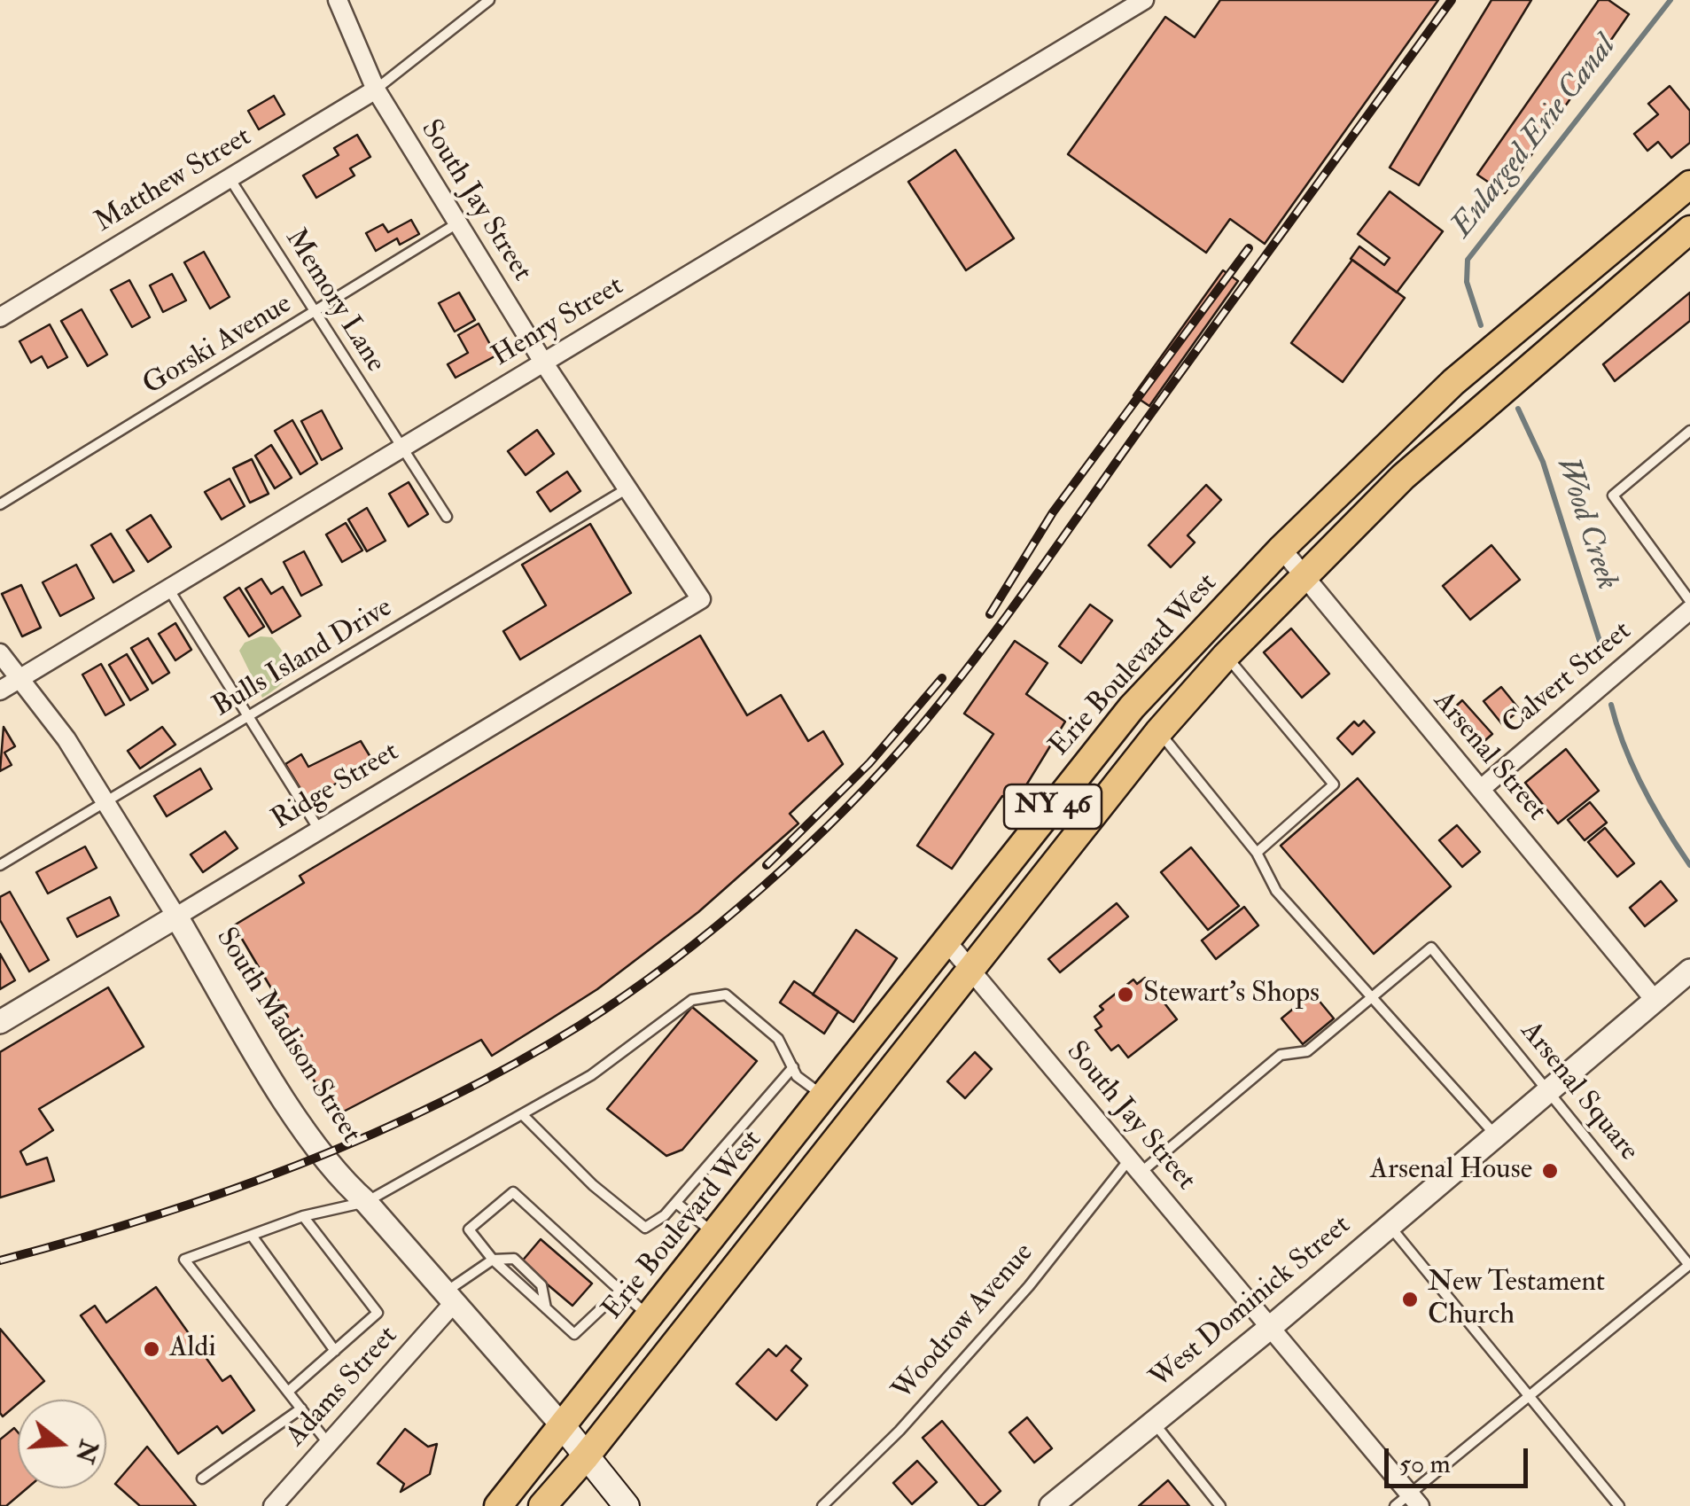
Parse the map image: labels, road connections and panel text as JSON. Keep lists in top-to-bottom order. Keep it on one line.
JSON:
{"streets":{"main road":["Erie Boulevard West","NY 46","South Madison Street"],"street":["Matthew Street","South Jay Street","Henry Street","Calvert Street","Arsenal Street","Ridge Street","West Dominick Street","Adams Street"],"lane":["Memory Lane","Gorski Avenue","Bulls Island Drive","Arsenal Square","Woodrow Avenue"]},"crossings":[["Matthew Street","South Jay Street"],["Matthew Street","Memory Lane"],["South Jay Street","Henry Street"],["South Jay Street","Gorski Avenue"],["South Jay Street","Bulls Island Drive"],["South Jay Street","Erie Boulevard West"],["South Jay Street","Ridge Street"],["South Jay Street","NY 46"],["South Jay Street","West Dominick Street"],["South Jay Street","Woodrow Avenue"],["Memory Lane","Henry Street"],["Memory Lane","Gorski Avenue"],["Henry Street","South Madison Street"],["Bulls Island Drive","South Madison Street"],["Erie Boulevard West","Arsenal Street"],["Erie Boulevard West","South Madison Street"],["Calvert Street","Arsenal Street"],["Arsenal Street","NY 46"],["Arsenal Street","West Dominick Street"],["Ridge Street","South Madison Street"],["NY 46","South Madison Street"],["South Madison Street","Adams Street"],["Arsenal Square","West Dominick Street"],["Arsenal Square","Woodrow Avenue"]],"water":["Enlarged Erie Canal","Wood Creek"],"places":["Stewart's Shops","Arsenal House","New Testament Church","Aldi"],"scale_bar":"50 m","north":"right"}
